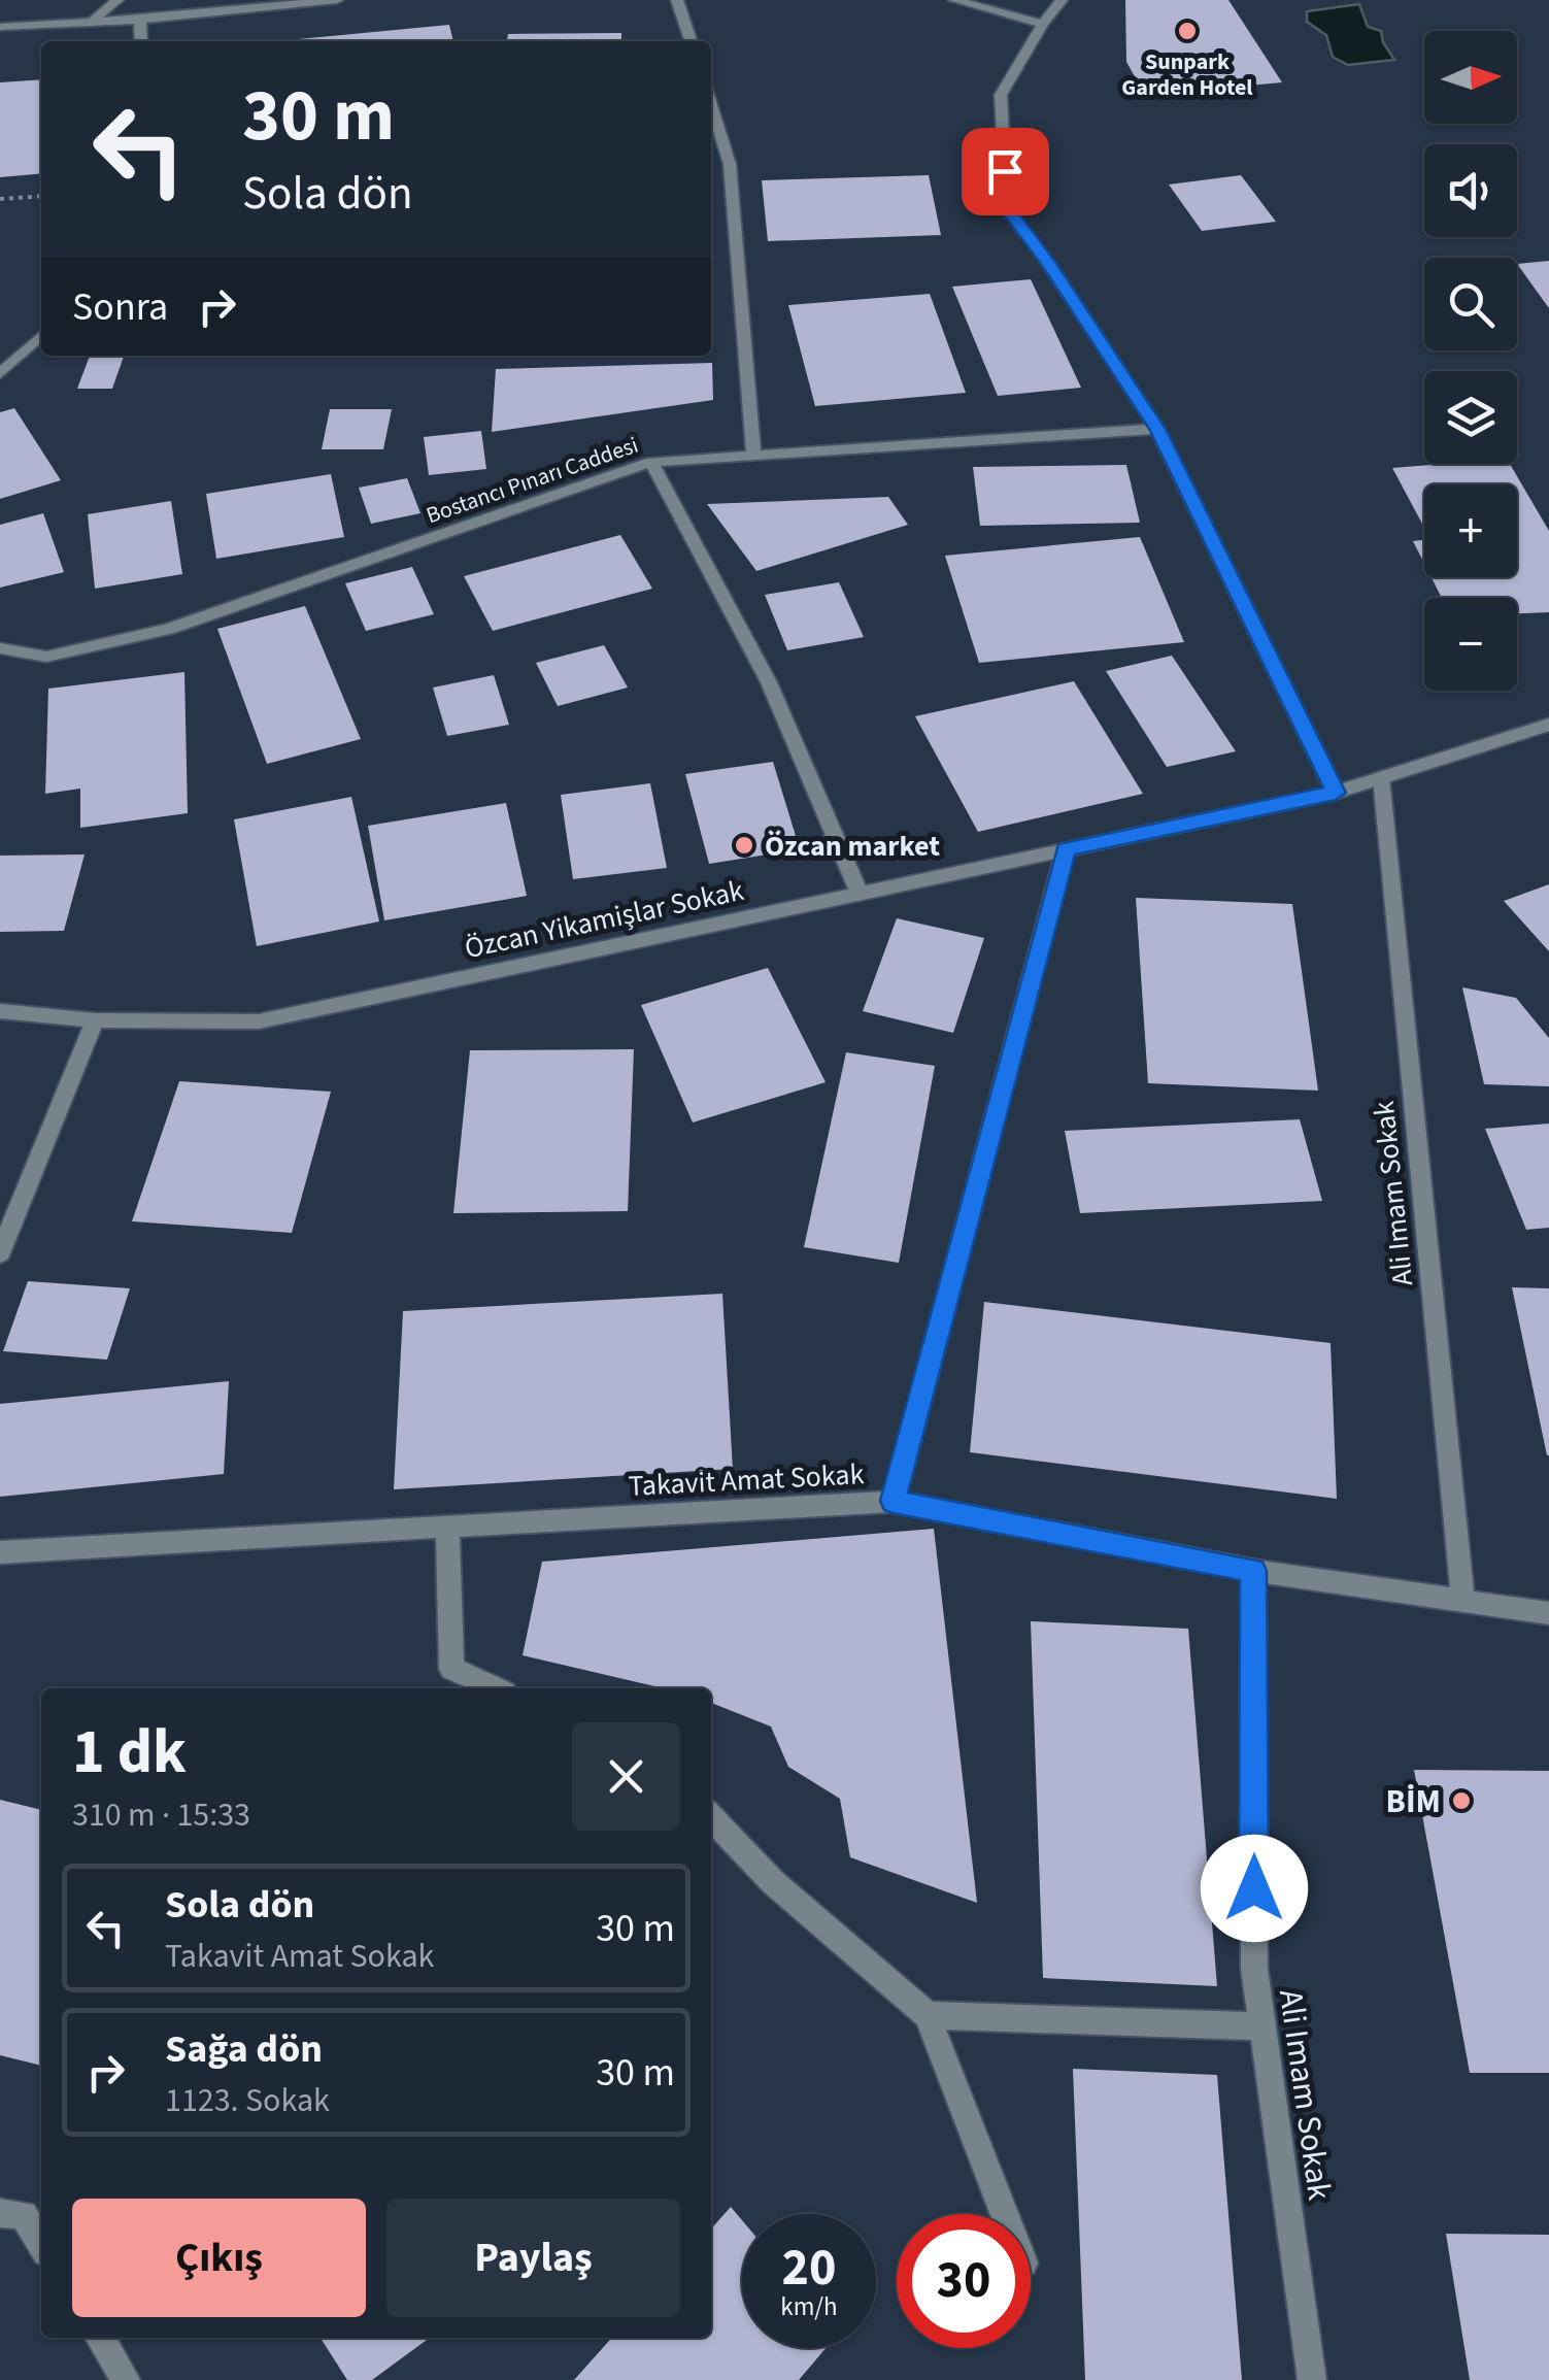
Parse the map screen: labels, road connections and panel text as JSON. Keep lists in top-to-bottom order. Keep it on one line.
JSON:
{"streets":{"street":["Bostancı Pınarı Caddesi","Özcan Yikamişlar Sokak","Ali Imam Sokak","Takavit Amat Sokak"]},"crossings":[["Özcan Yikamişlar Sokak","Ali Imam Sokak"],["Ali Imam Sokak","Takavit Amat Sokak"]],"places":["Sunpark Garden Hotel","Özcan market","BİM"],"north":"right","page":{"map_buttons":["+","−"],"turn":["30 m","Sola dön"],"then":"Sonra","heading":["1 dk","310 m · 15:33"],"list":[{"name":"Sola dön","note":"Takavit Amat Sokak","value":"30 m"},{"name":"Sağa dön","note":"1123. Sokak","value":"30 m"}],"buttons":["Çıkış","Paylaş"],"speed":"20 km/h","limit":"30"}}
